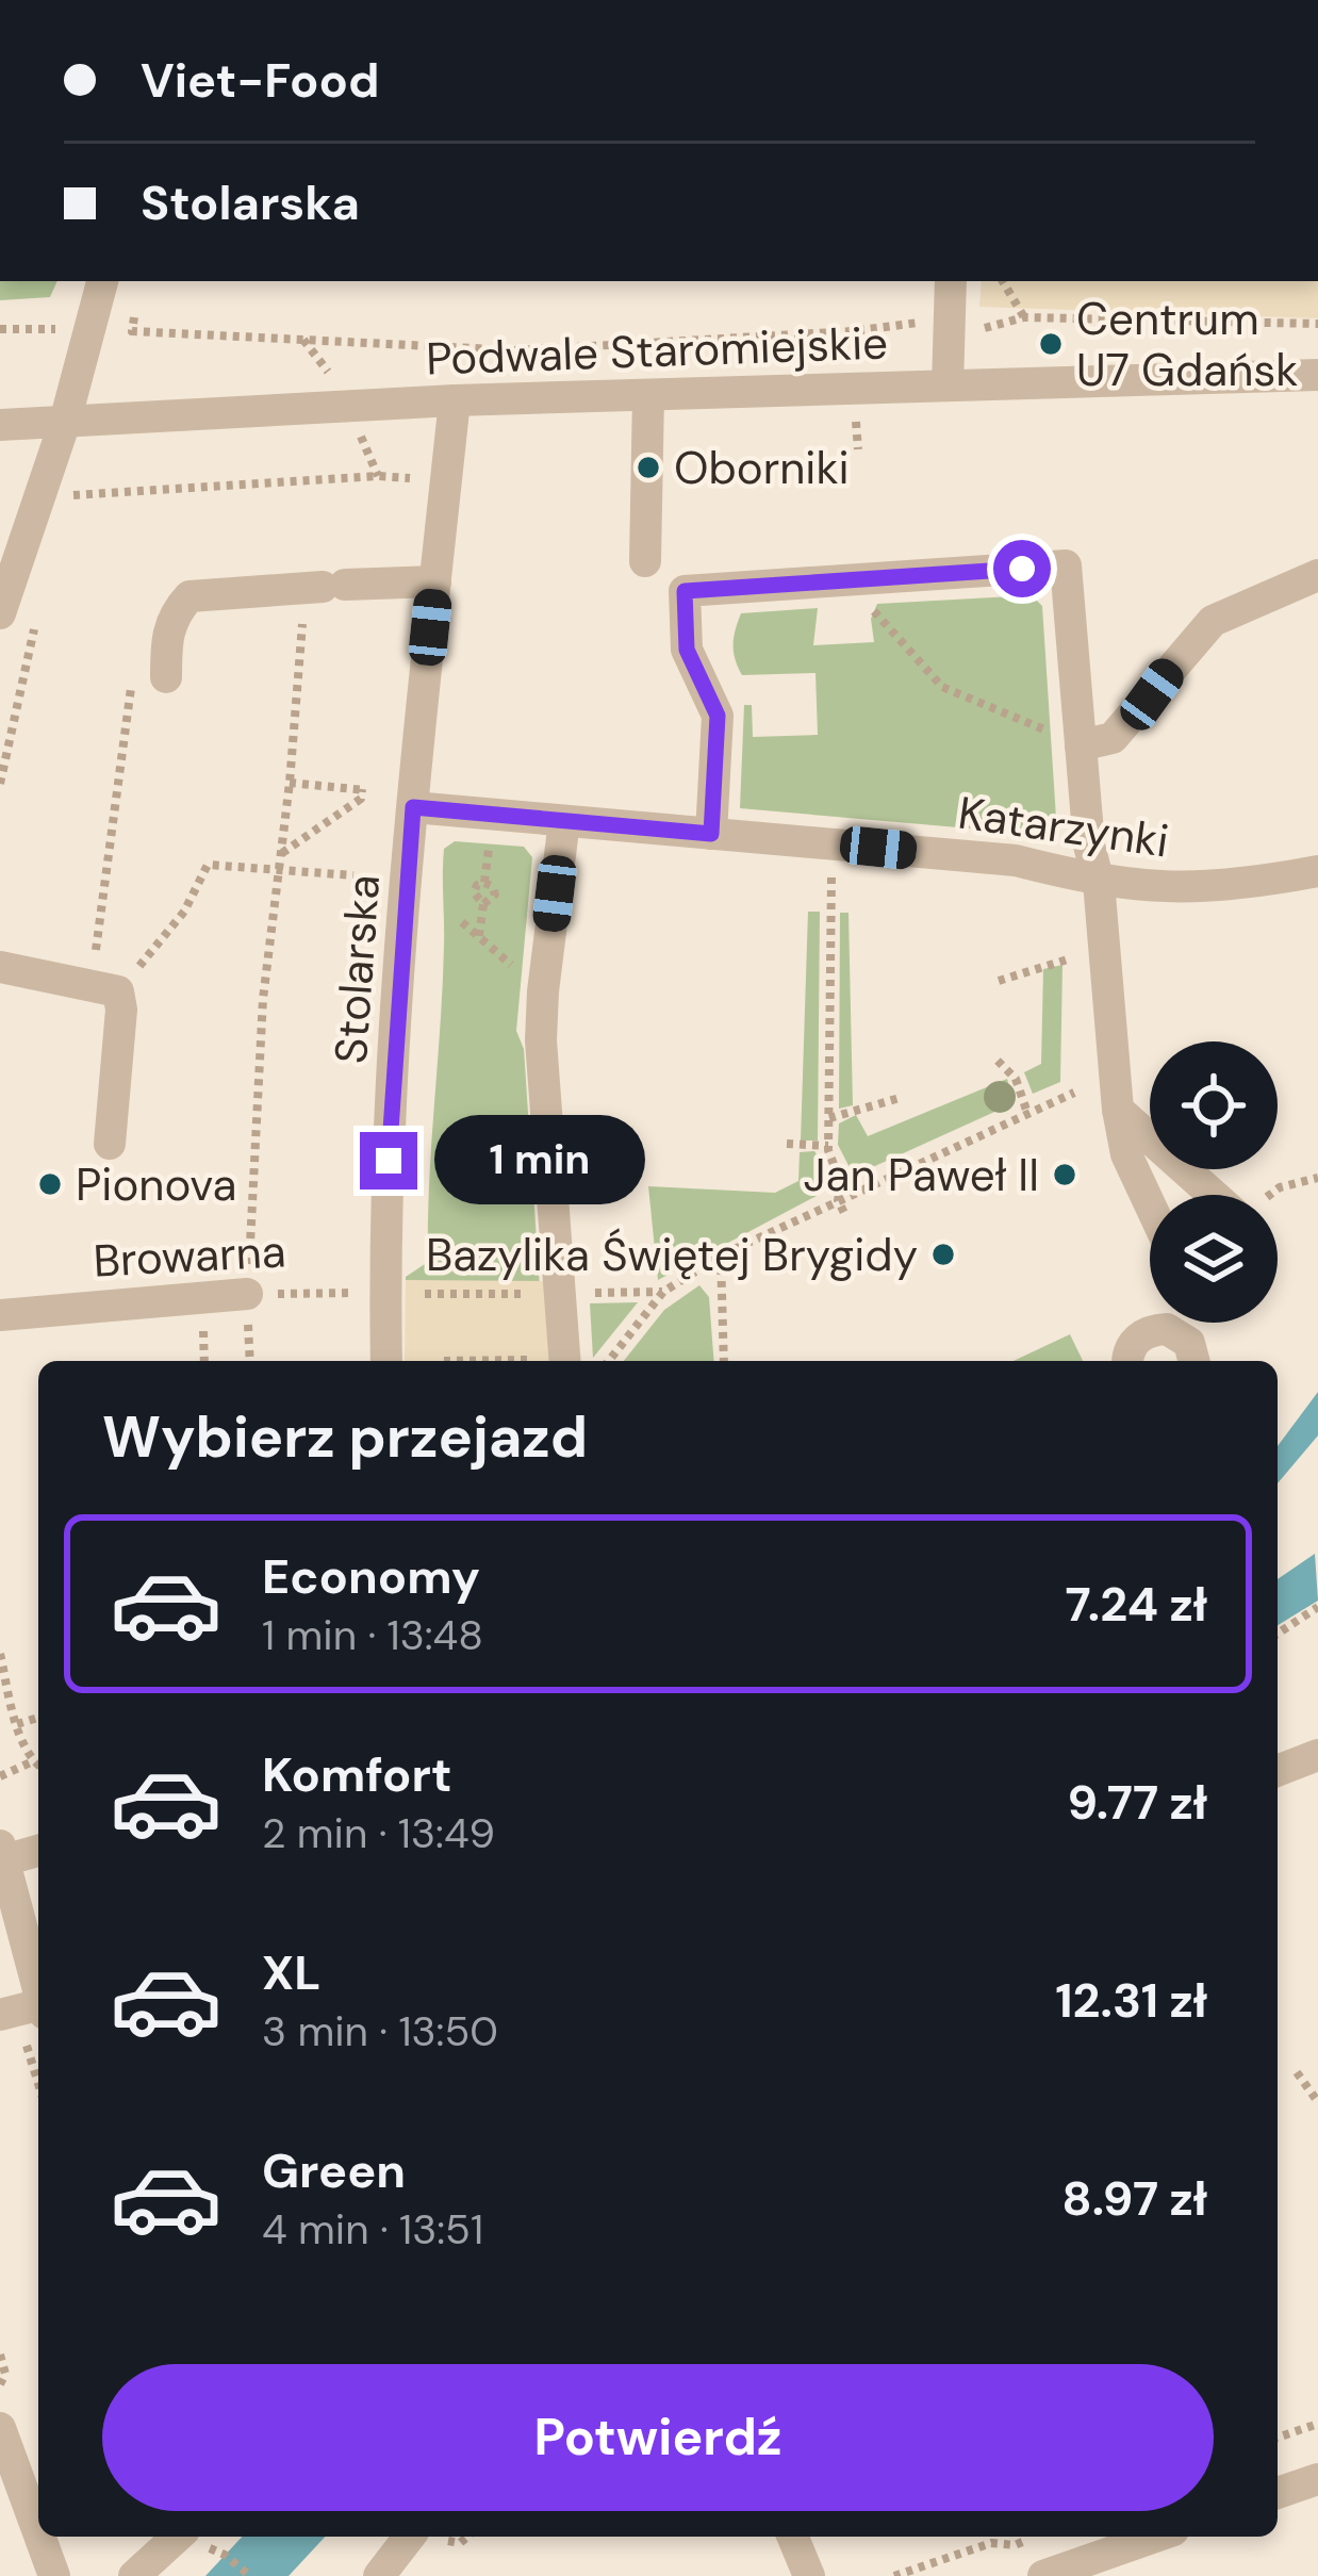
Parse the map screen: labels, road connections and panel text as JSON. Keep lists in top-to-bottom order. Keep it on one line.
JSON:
{"streets":{"street":["Podwale Staromiejskie","Katarzynki","Stolarska","Browarna"]},"crossings":[["Podwale Staromiejskie","Stolarska"],["Katarzynki","Stolarska"],["Stolarska","Browarna"]],"places":["Centrum U7 Gdańsk","Oborniki","Jan Paweł II","Pionova","Bazylika Świętej Brygidy"],"page":{"banner":["Viet-Food","Stolarska"],"bubble":"1 min","heading":"Wybierz przejazd","list":[{"name":"Economy","note":"1 min · 13:48","value":"7.24 zł"},{"name":"Komfort","note":"2 min · 13:49","value":"9.77 zł"},{"name":"XL","note":"3 min · 13:50","value":"12.31 zł"},{"name":"Green","note":"4 min · 13:51","value":"8.97 zł"}],"buttons":"Potwierdź"}}
